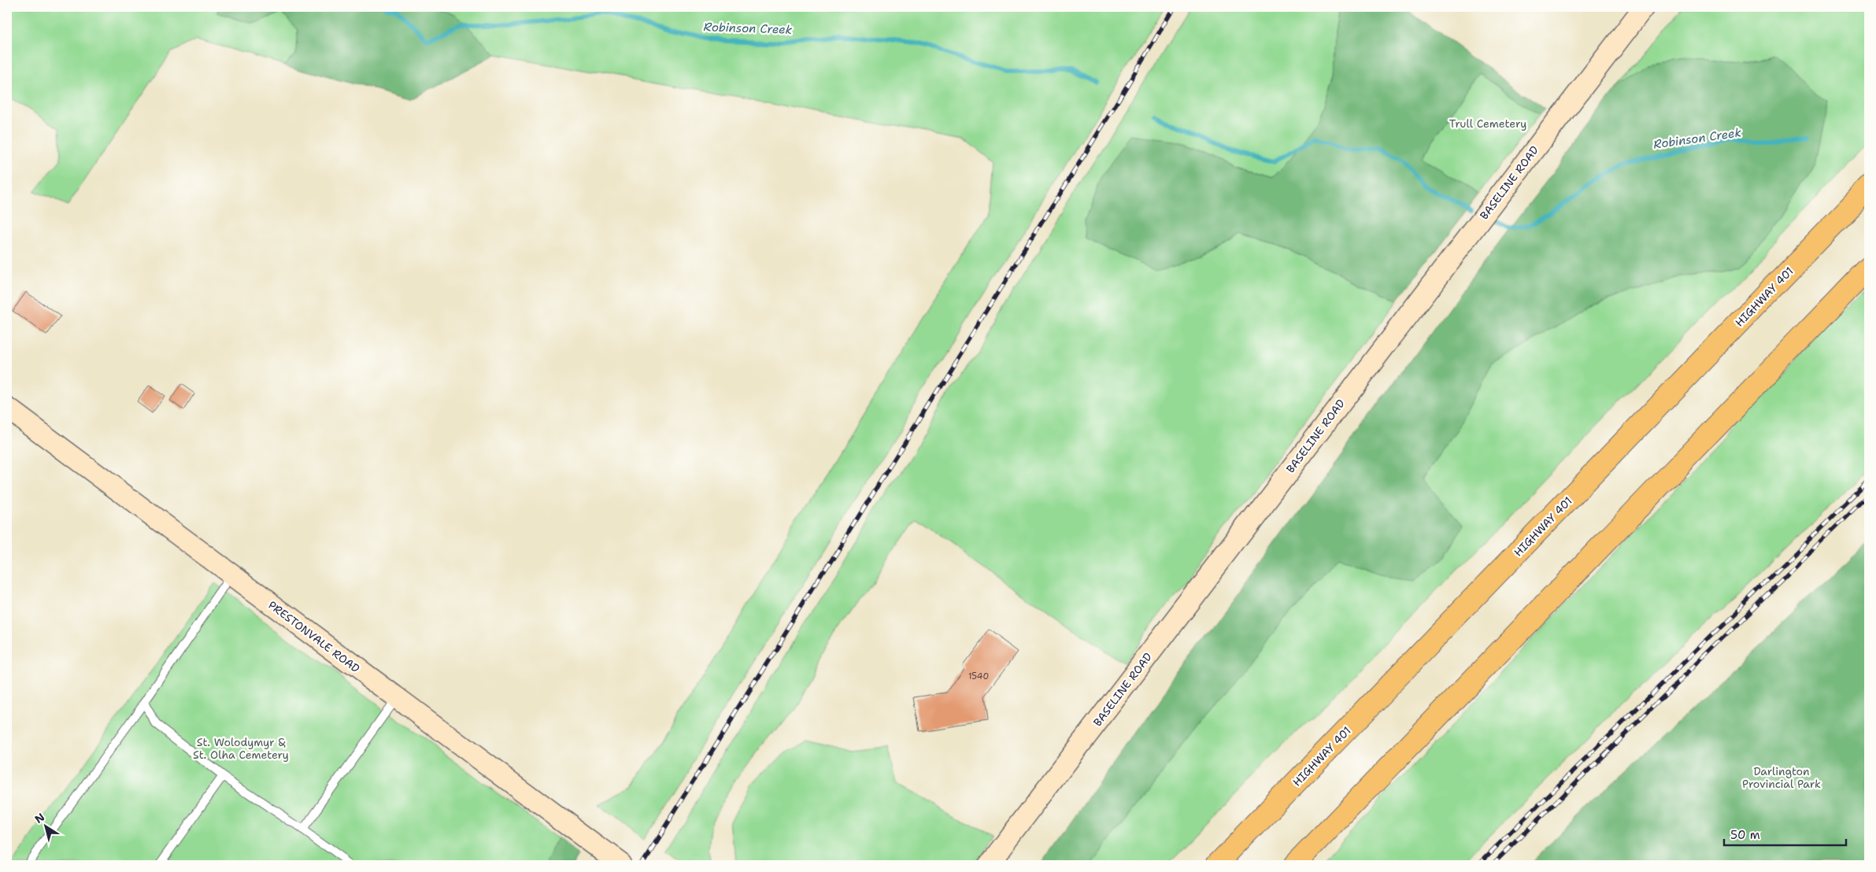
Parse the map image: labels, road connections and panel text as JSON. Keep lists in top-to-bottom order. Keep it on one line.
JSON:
{"streets":{"highway":["HIGHWAY 401"],"street":["BASELINE ROAD","PRESTONVALE ROAD"]},"water":["Robinson Creek"],"parks":["Trull Cemetery","St. Wolodymyr & St. Olha Cemetery","Darlington Provincial Park"],"house_numbers":["1540"],"scale_bar":"50 m","north":"top left"}
